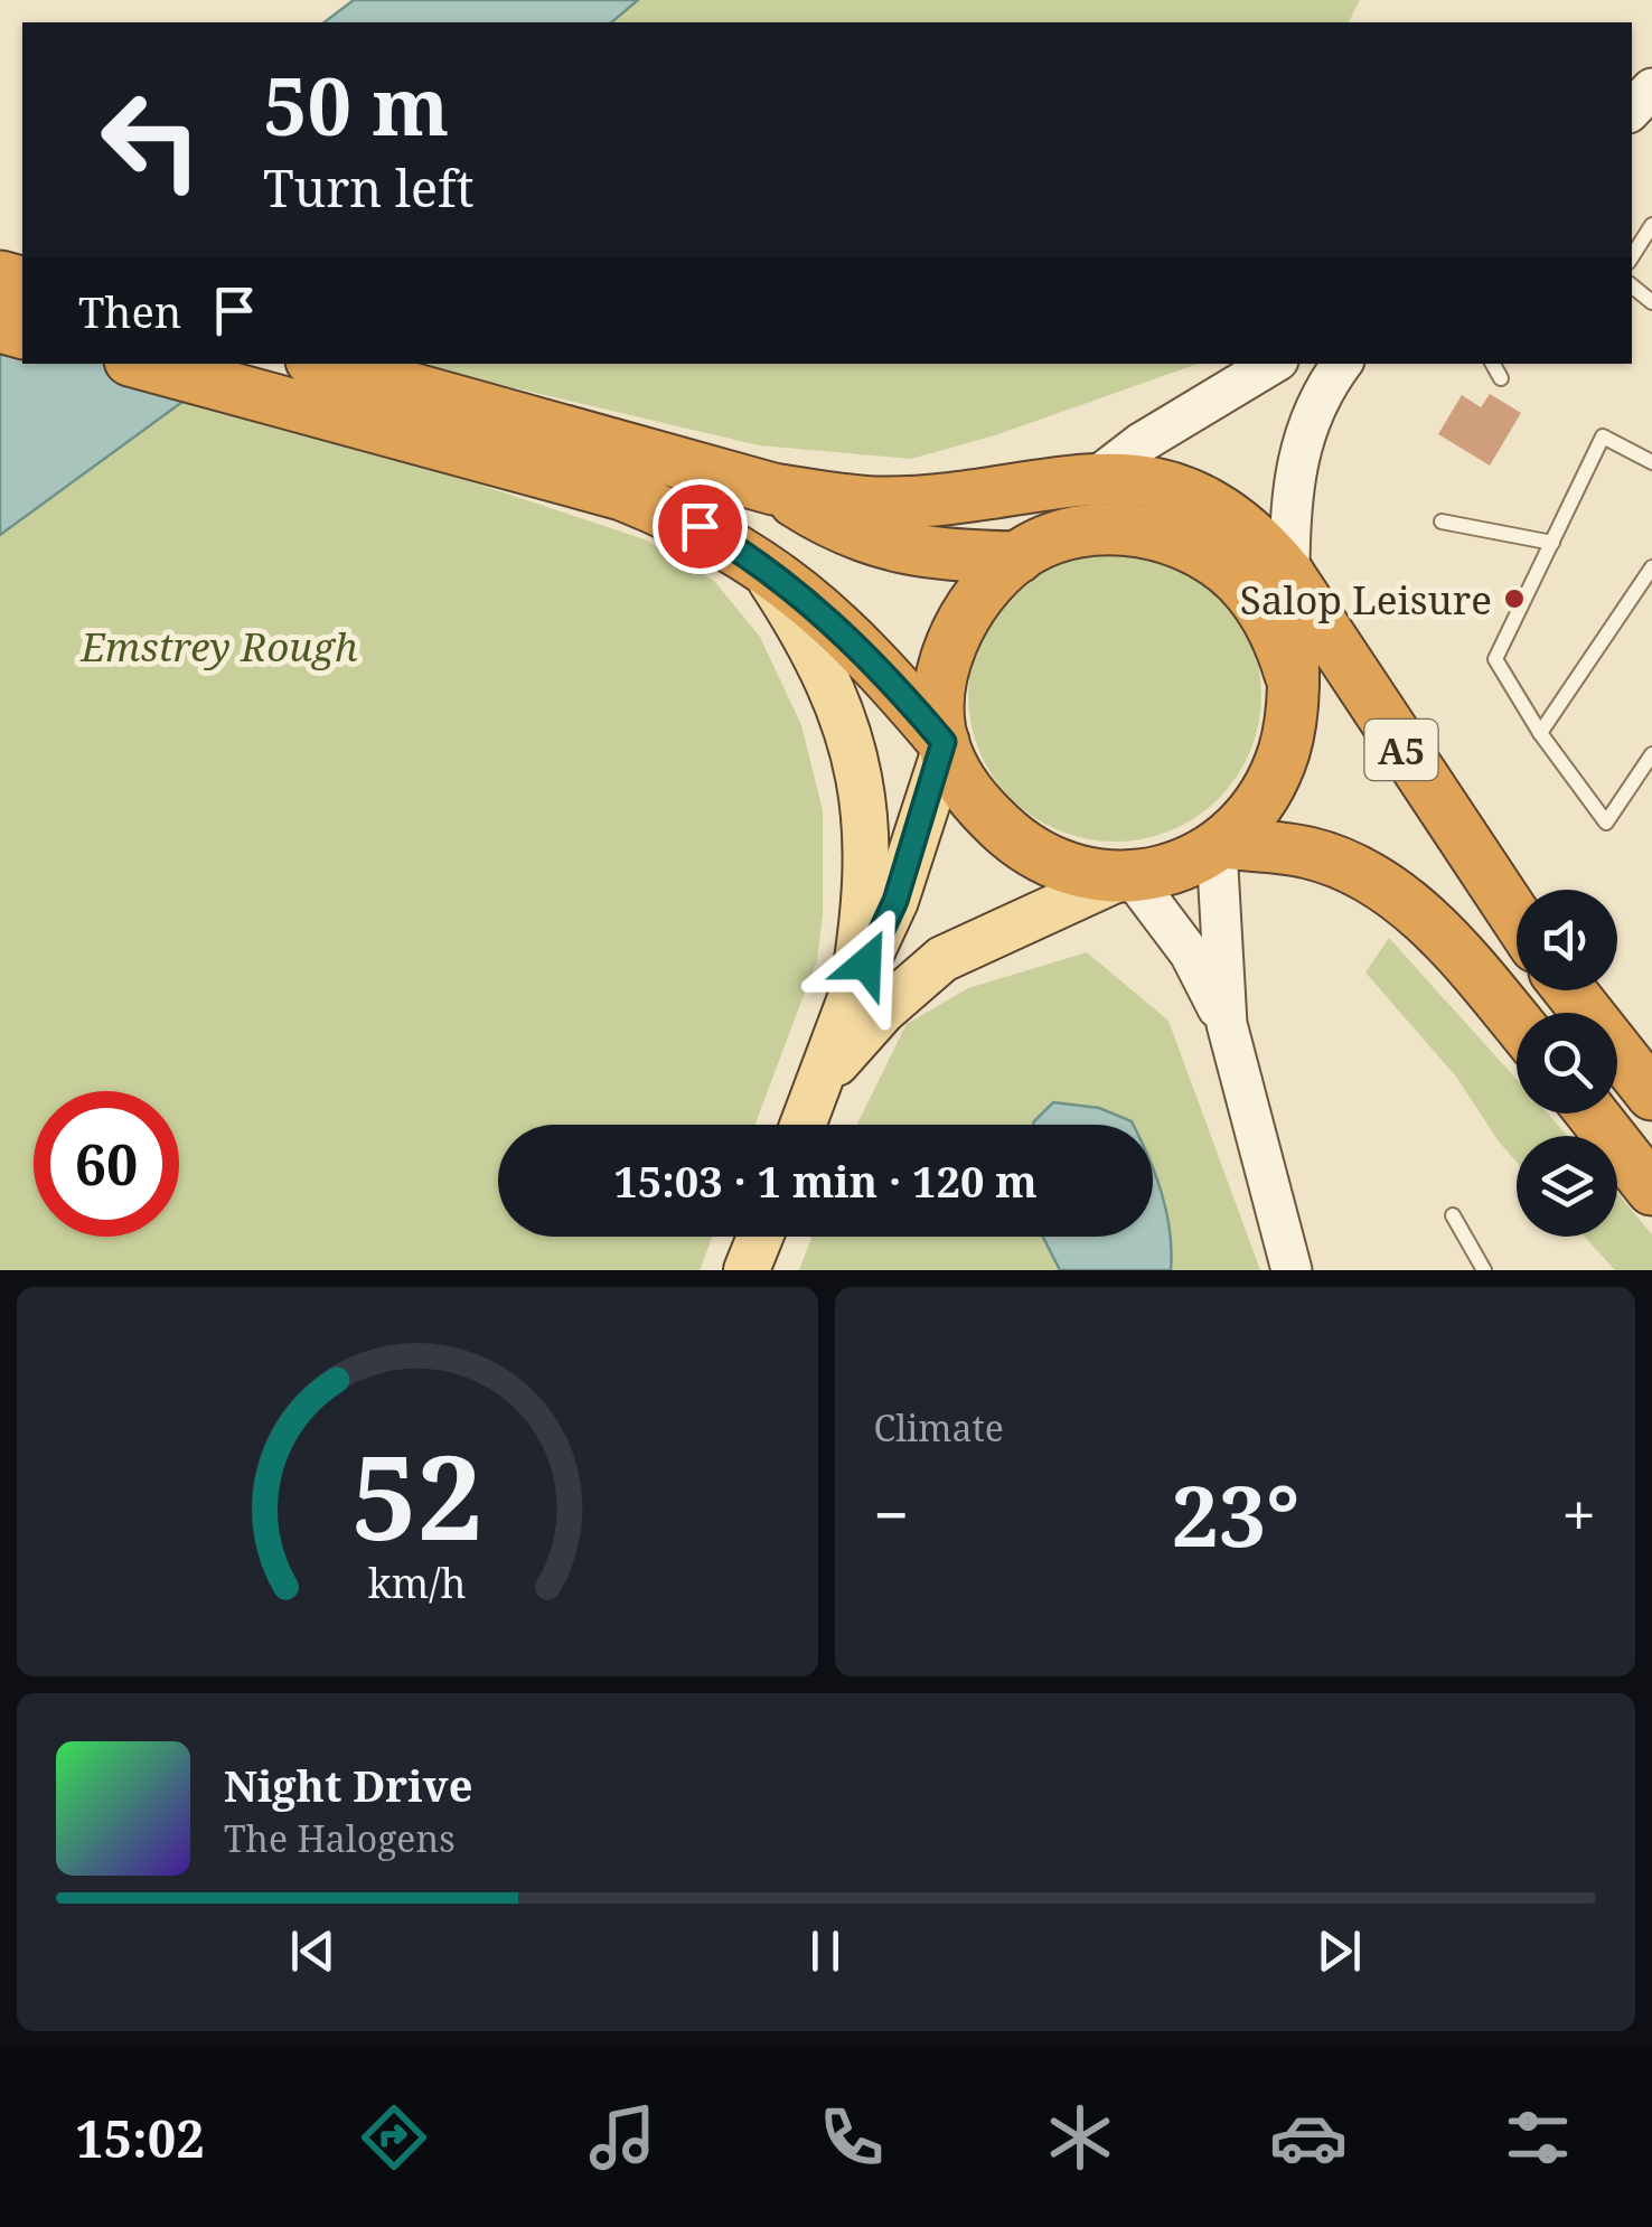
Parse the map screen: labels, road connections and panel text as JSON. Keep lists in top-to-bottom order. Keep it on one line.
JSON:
{"streets":{"highway":["A5"]},"parks":["Emstrey Rough"],"places":["Salop Leisure"],"page":{"turn":["50 m","Turn left"],"then":"Then","limit":"60","trip":"15:03 · 1 min · 120 m","tile":"Climate","heat":["−","23°","+"],"song":["Night Drive","The Halogens"],"tabs":"15:02","gauge":["52","km/h"]}}
